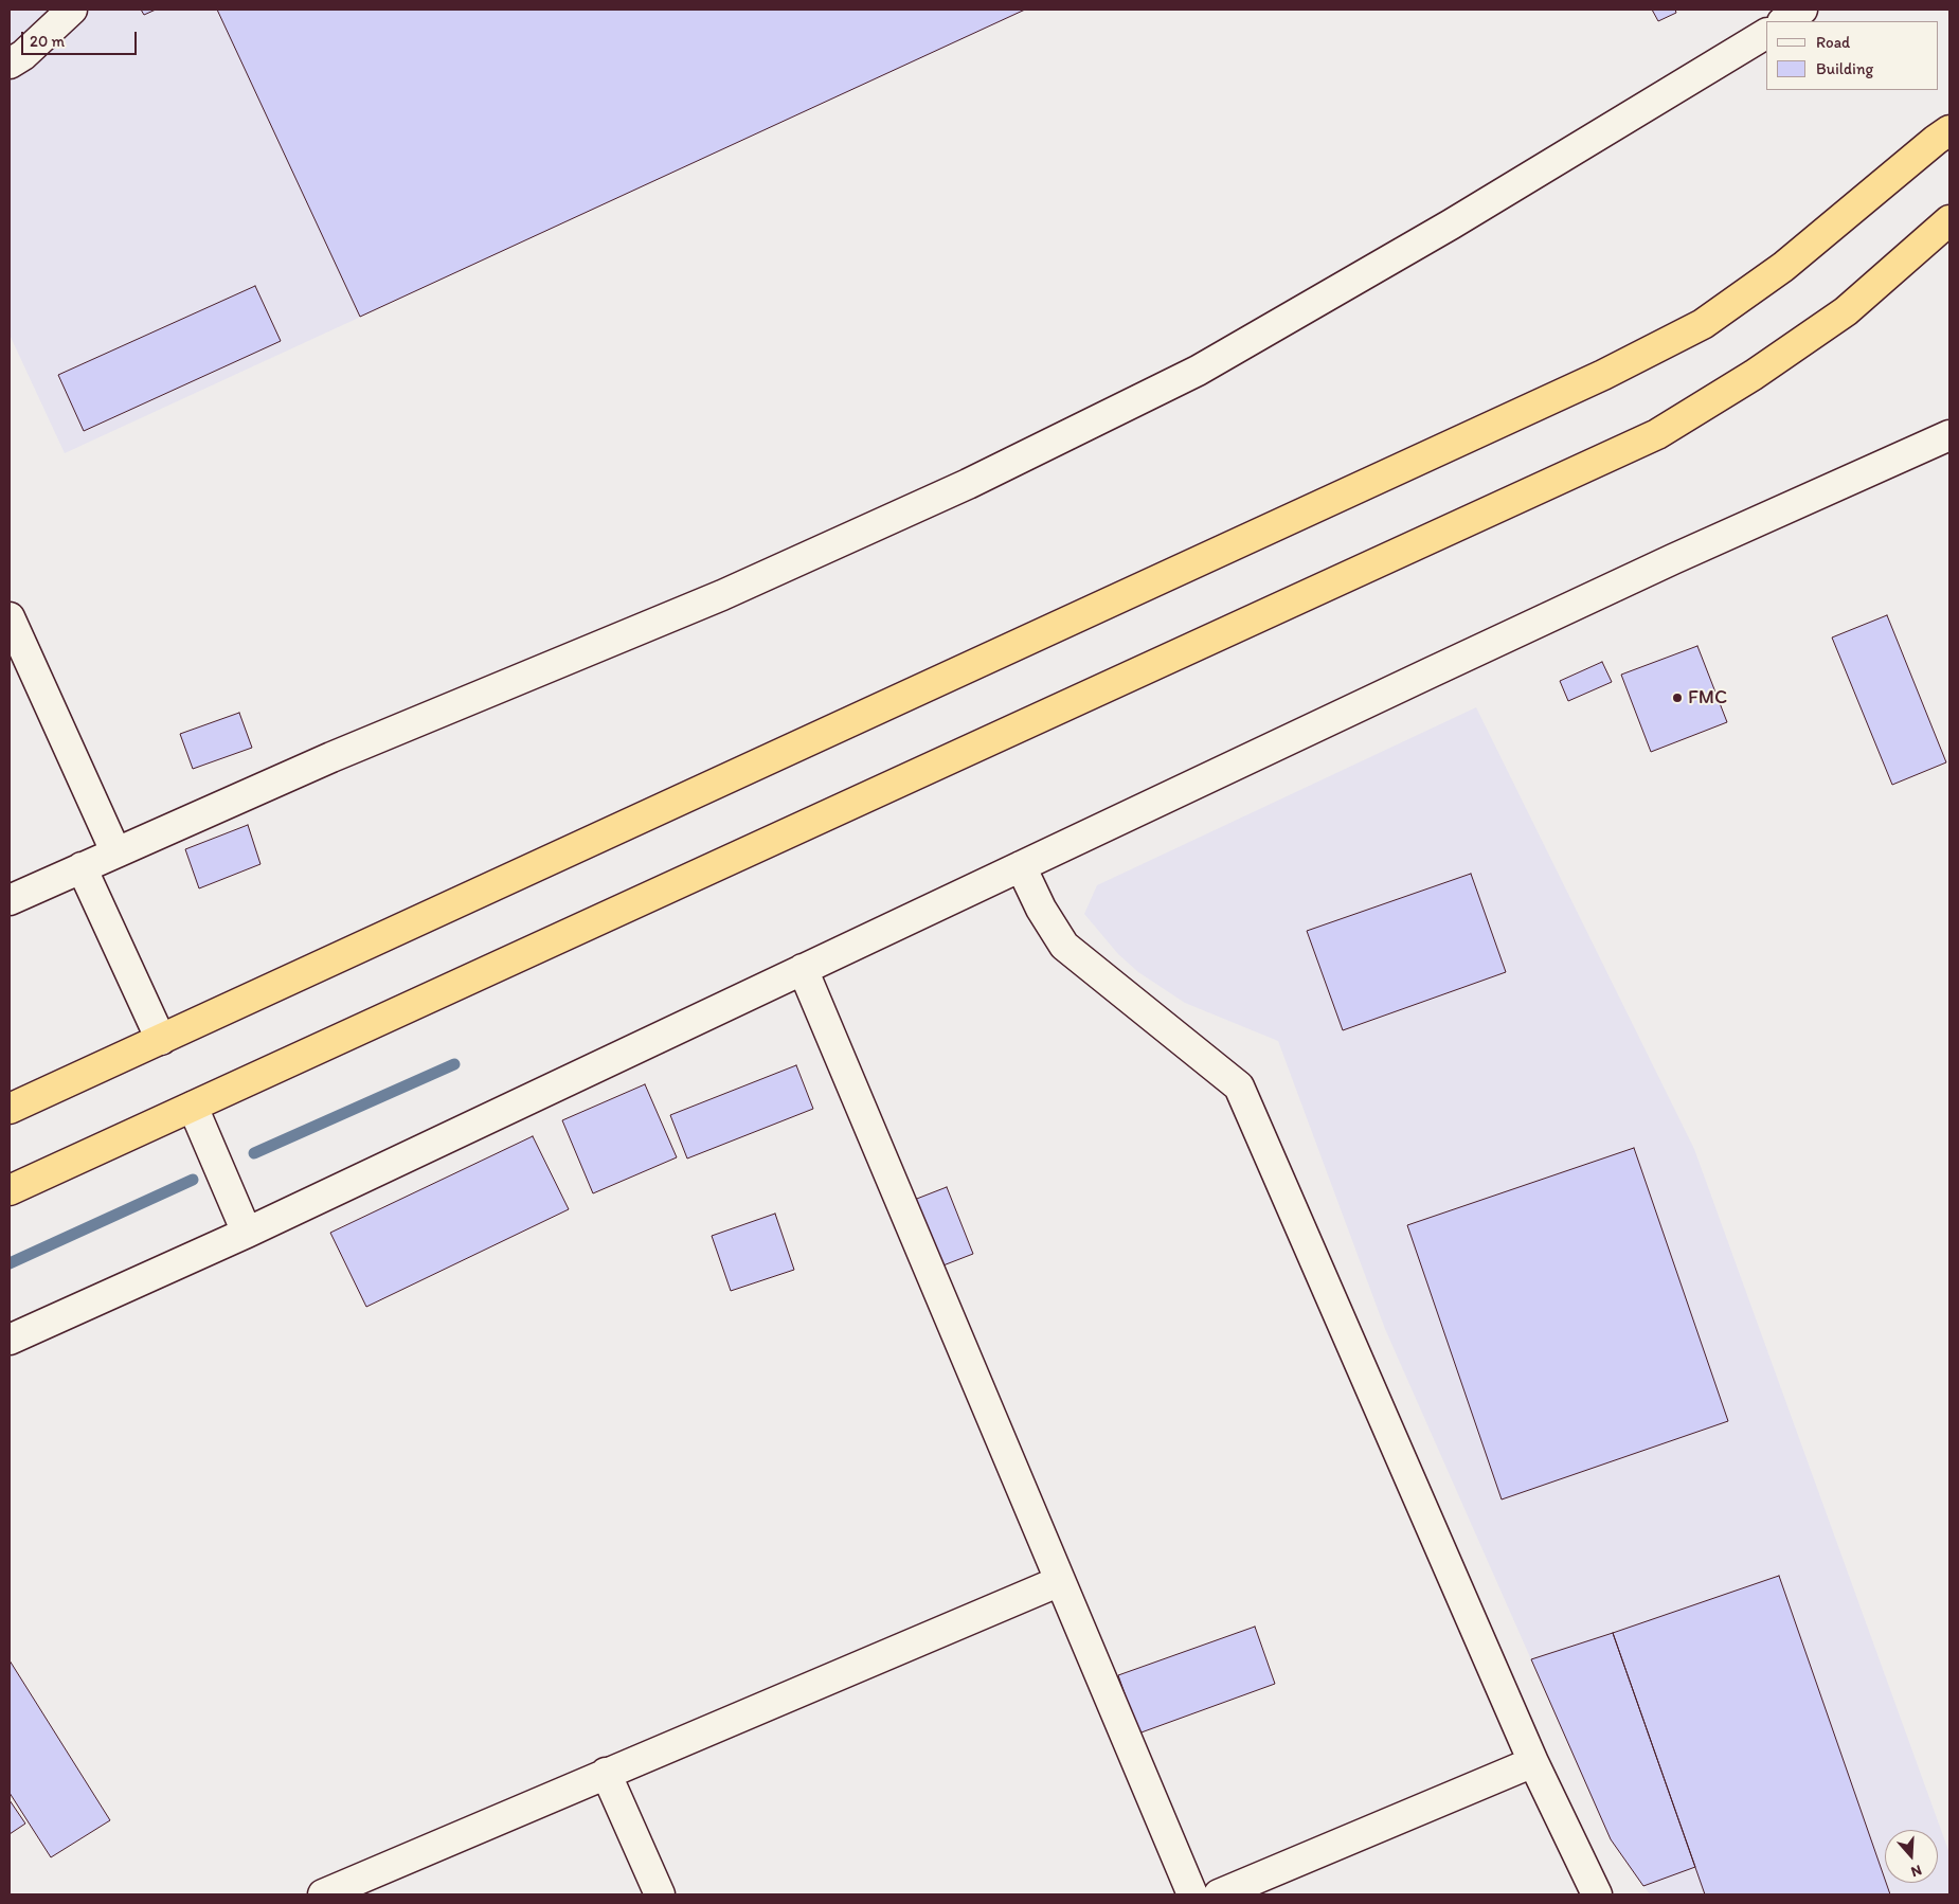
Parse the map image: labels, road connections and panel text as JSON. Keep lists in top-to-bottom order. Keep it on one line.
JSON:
{"places":["FMC"],"legend":["Road","Building"],"scale_bar":"20 m","north":"bottom"}
